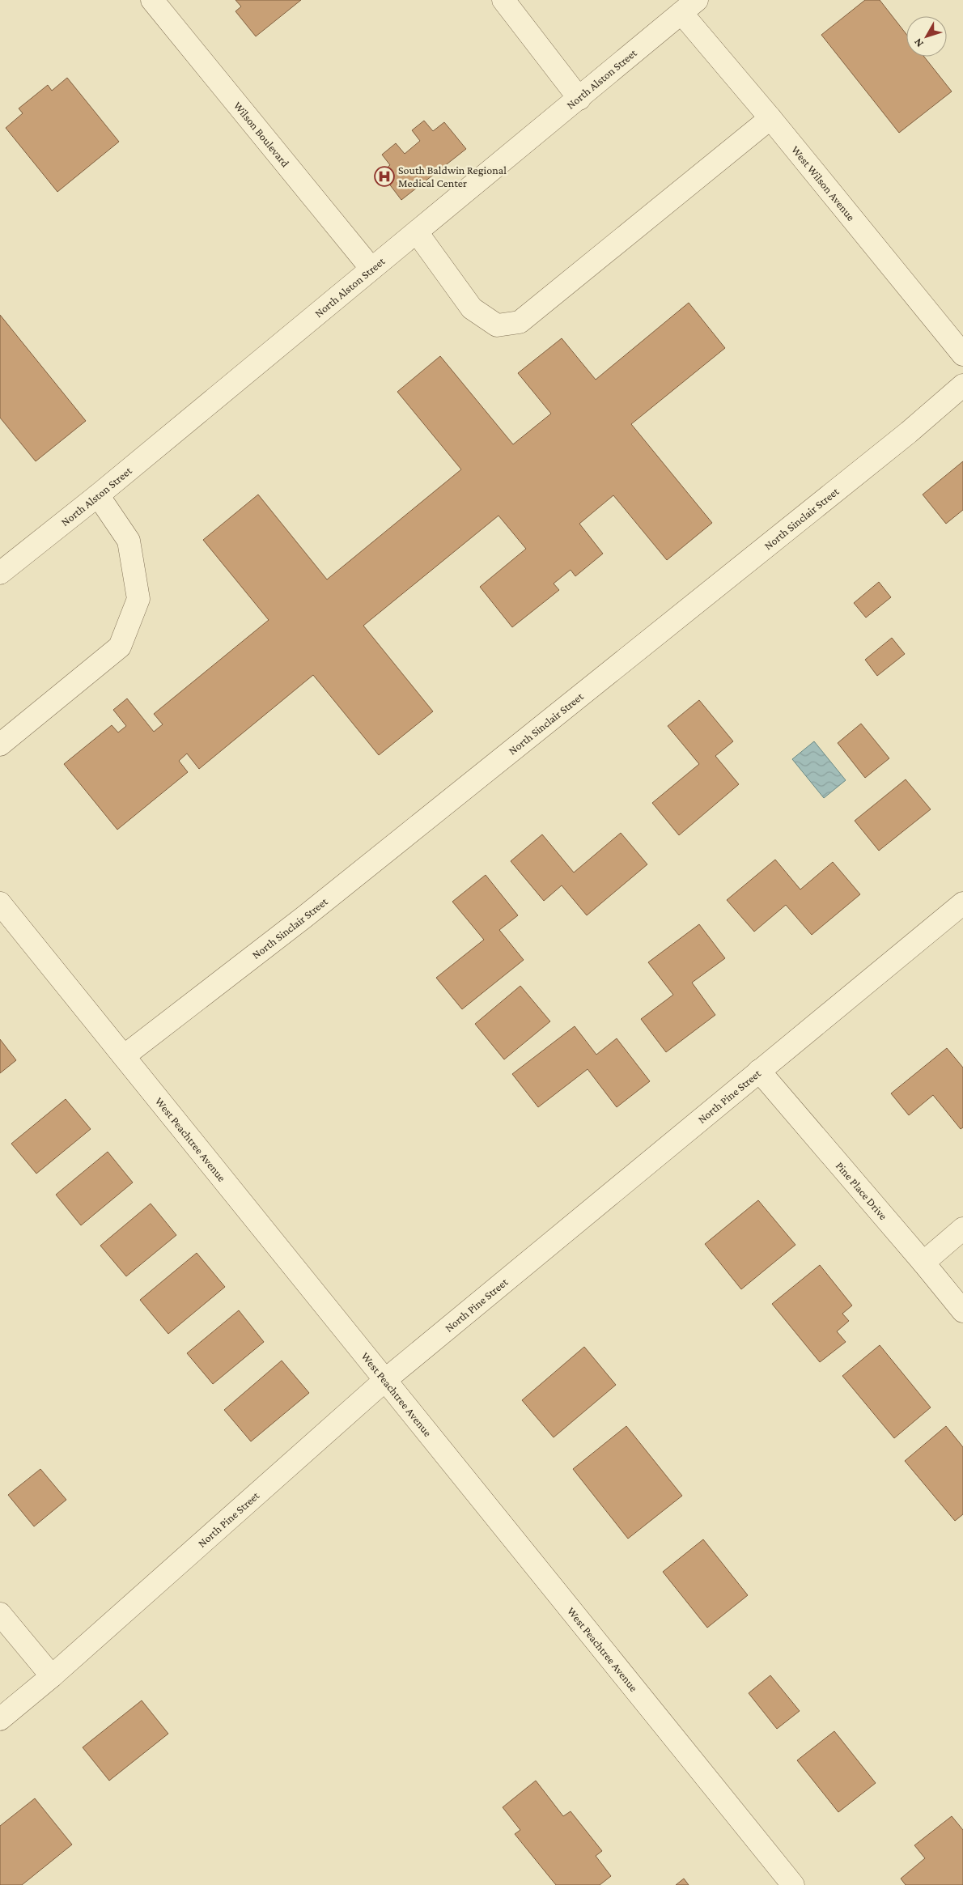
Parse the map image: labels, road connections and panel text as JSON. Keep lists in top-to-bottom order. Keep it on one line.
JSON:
{"streets":{"street":["North Alston Street","Wilson Boulevard","West Wilson Avenue","North Sinclair Street","North Pine Street","West Peachtree Avenue","Pine Place Drive"]},"crossings":[["North Alston Street","Wilson Boulevard"],["North Alston Street","West Wilson Avenue"],["North Sinclair Street","West Peachtree Avenue"],["North Pine Street","West Peachtree Avenue"],["North Pine Street","Pine Place Drive"]],"places":{"hospital":["South Baldwin Regional Medical Center"]},"north":"bottom left"}
